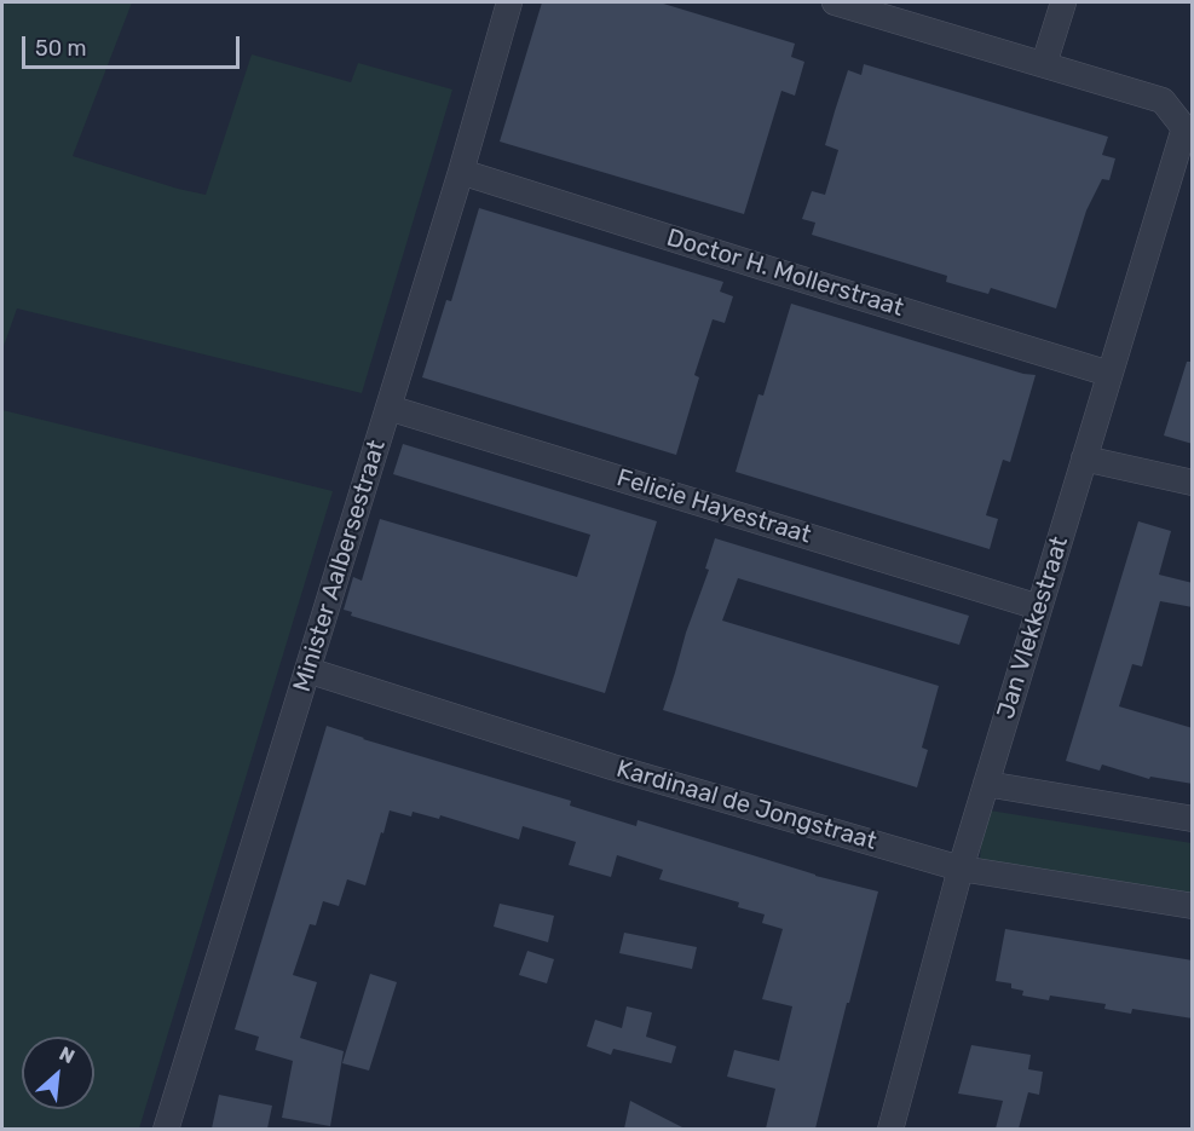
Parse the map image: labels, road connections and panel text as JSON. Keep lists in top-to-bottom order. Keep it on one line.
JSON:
{"streets":{"street":["Doctor H. Mollerstraat","Felicie Hayestraat","Minister Aalbersestraat","Jan Vlekkestraat","Kardinaal de Jongstraat"]},"crossings":[["Doctor H. Mollerstraat","Minister Aalbersestraat"],["Doctor H. Mollerstraat","Jan Vlekkestraat"],["Felicie Hayestraat","Minister Aalbersestraat"],["Felicie Hayestraat","Jan Vlekkestraat"],["Minister Aalbersestraat","Kardinaal de Jongstraat"],["Jan Vlekkestraat","Kardinaal de Jongstraat"]],"scale_bar":"50 m","north":"top right"}
